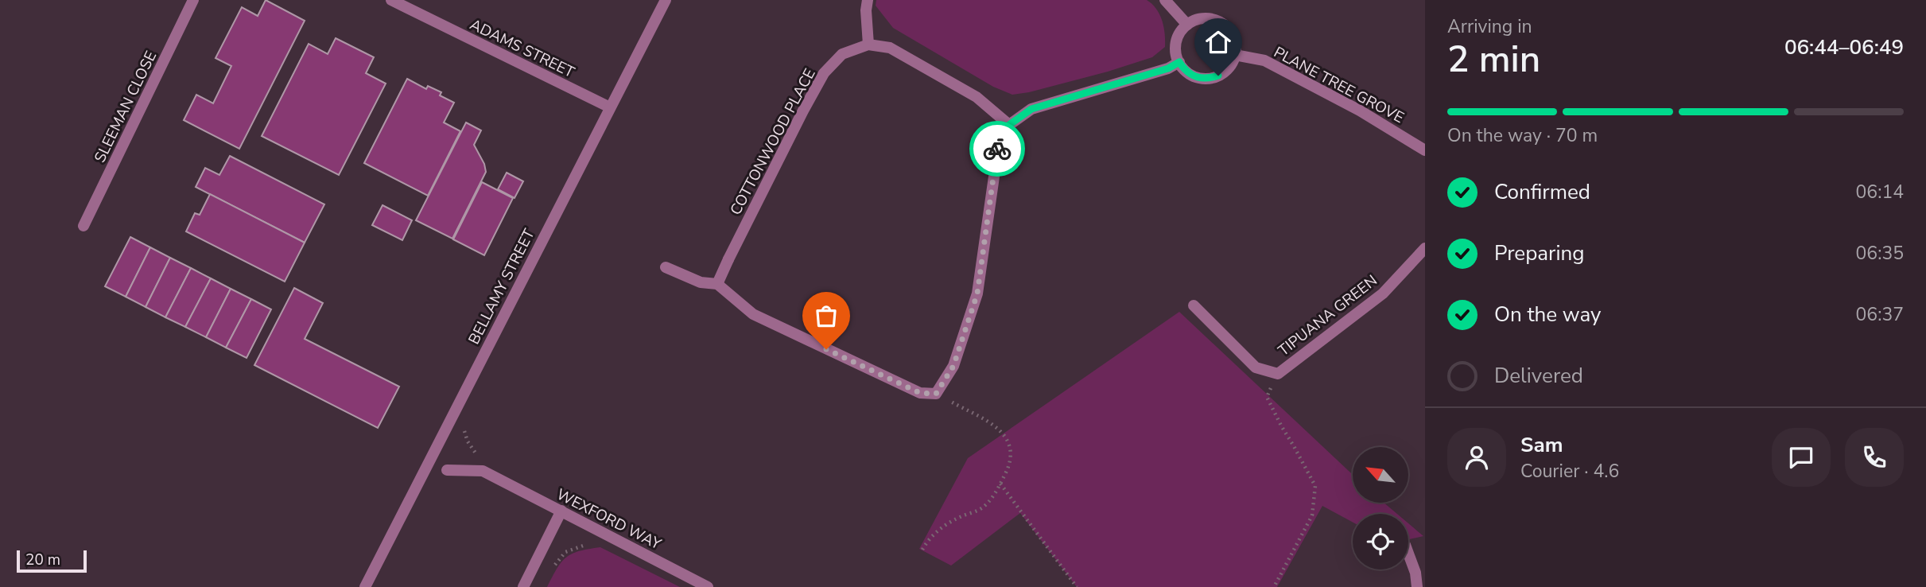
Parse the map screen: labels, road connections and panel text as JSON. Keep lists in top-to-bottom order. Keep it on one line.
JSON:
{"streets":{"street":["ADAMS STREET","PLANE TREE GROVE","SLEEMAN CLOSE","COTTONWOOD PLACE","BELLAMY STREET","TIPUANA GREEN","WEXFORD WAY"]},"crossings":[["ADAMS STREET","BELLAMY STREET"]],"scale_bar":"20 m","north":"top left","page":{"heading":["2 min","Arriving in","06:44–06:49"],"panel":["Sam","Courier · 4.6"],"bar":"On the way · 70 m","list":[["Confirmed","06:14"],["Preparing","06:35"],["On the way","06:37"],"Delivered"],"scale":"20 m"}}
